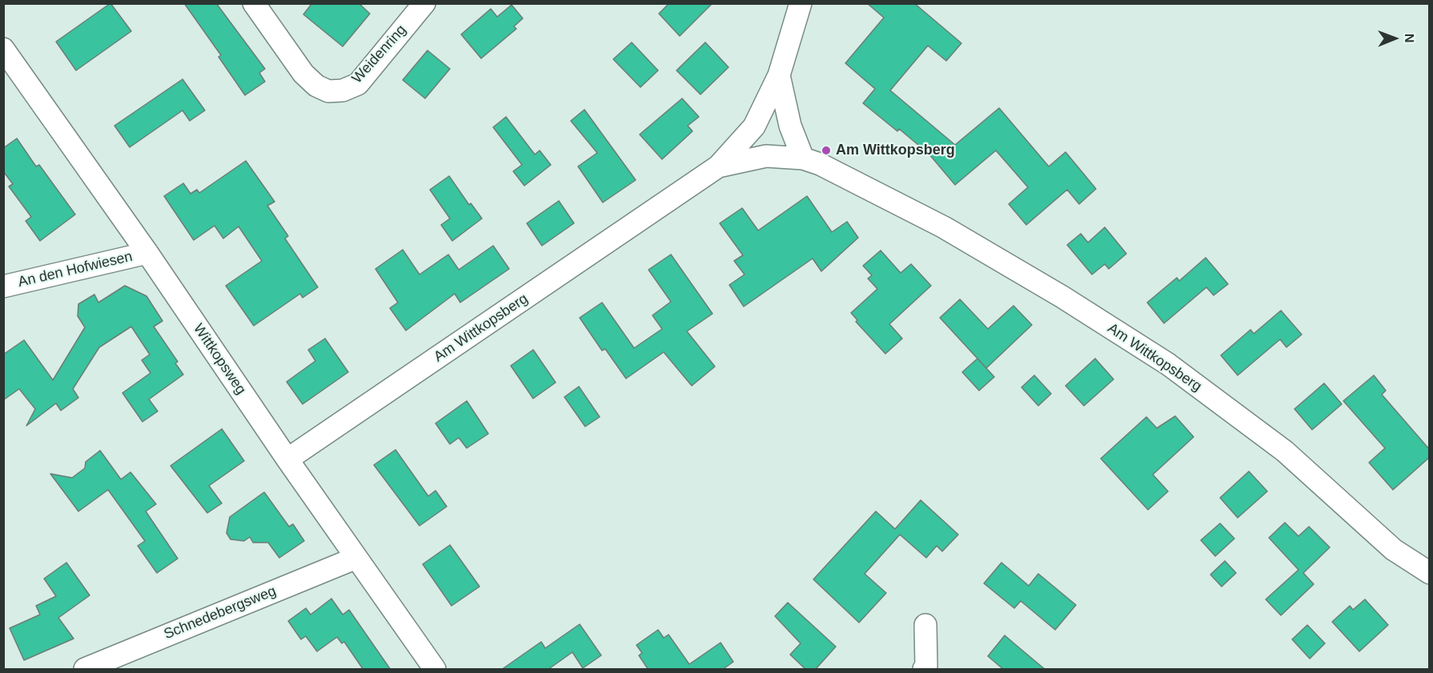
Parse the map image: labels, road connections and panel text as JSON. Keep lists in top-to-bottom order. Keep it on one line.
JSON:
{"streets":{"street":["Weidenring","An den Hofwiesen","Am Wittkopsberg","Wittkopsweg","Schnedebergsweg"]},"crossings":[["An den Hofwiesen","Wittkopsweg"],["Am Wittkopsberg","Wittkopsweg"],["Wittkopsweg","Schnedebergsweg"]],"places":["Am Wittkopsberg"],"north":"right"}
